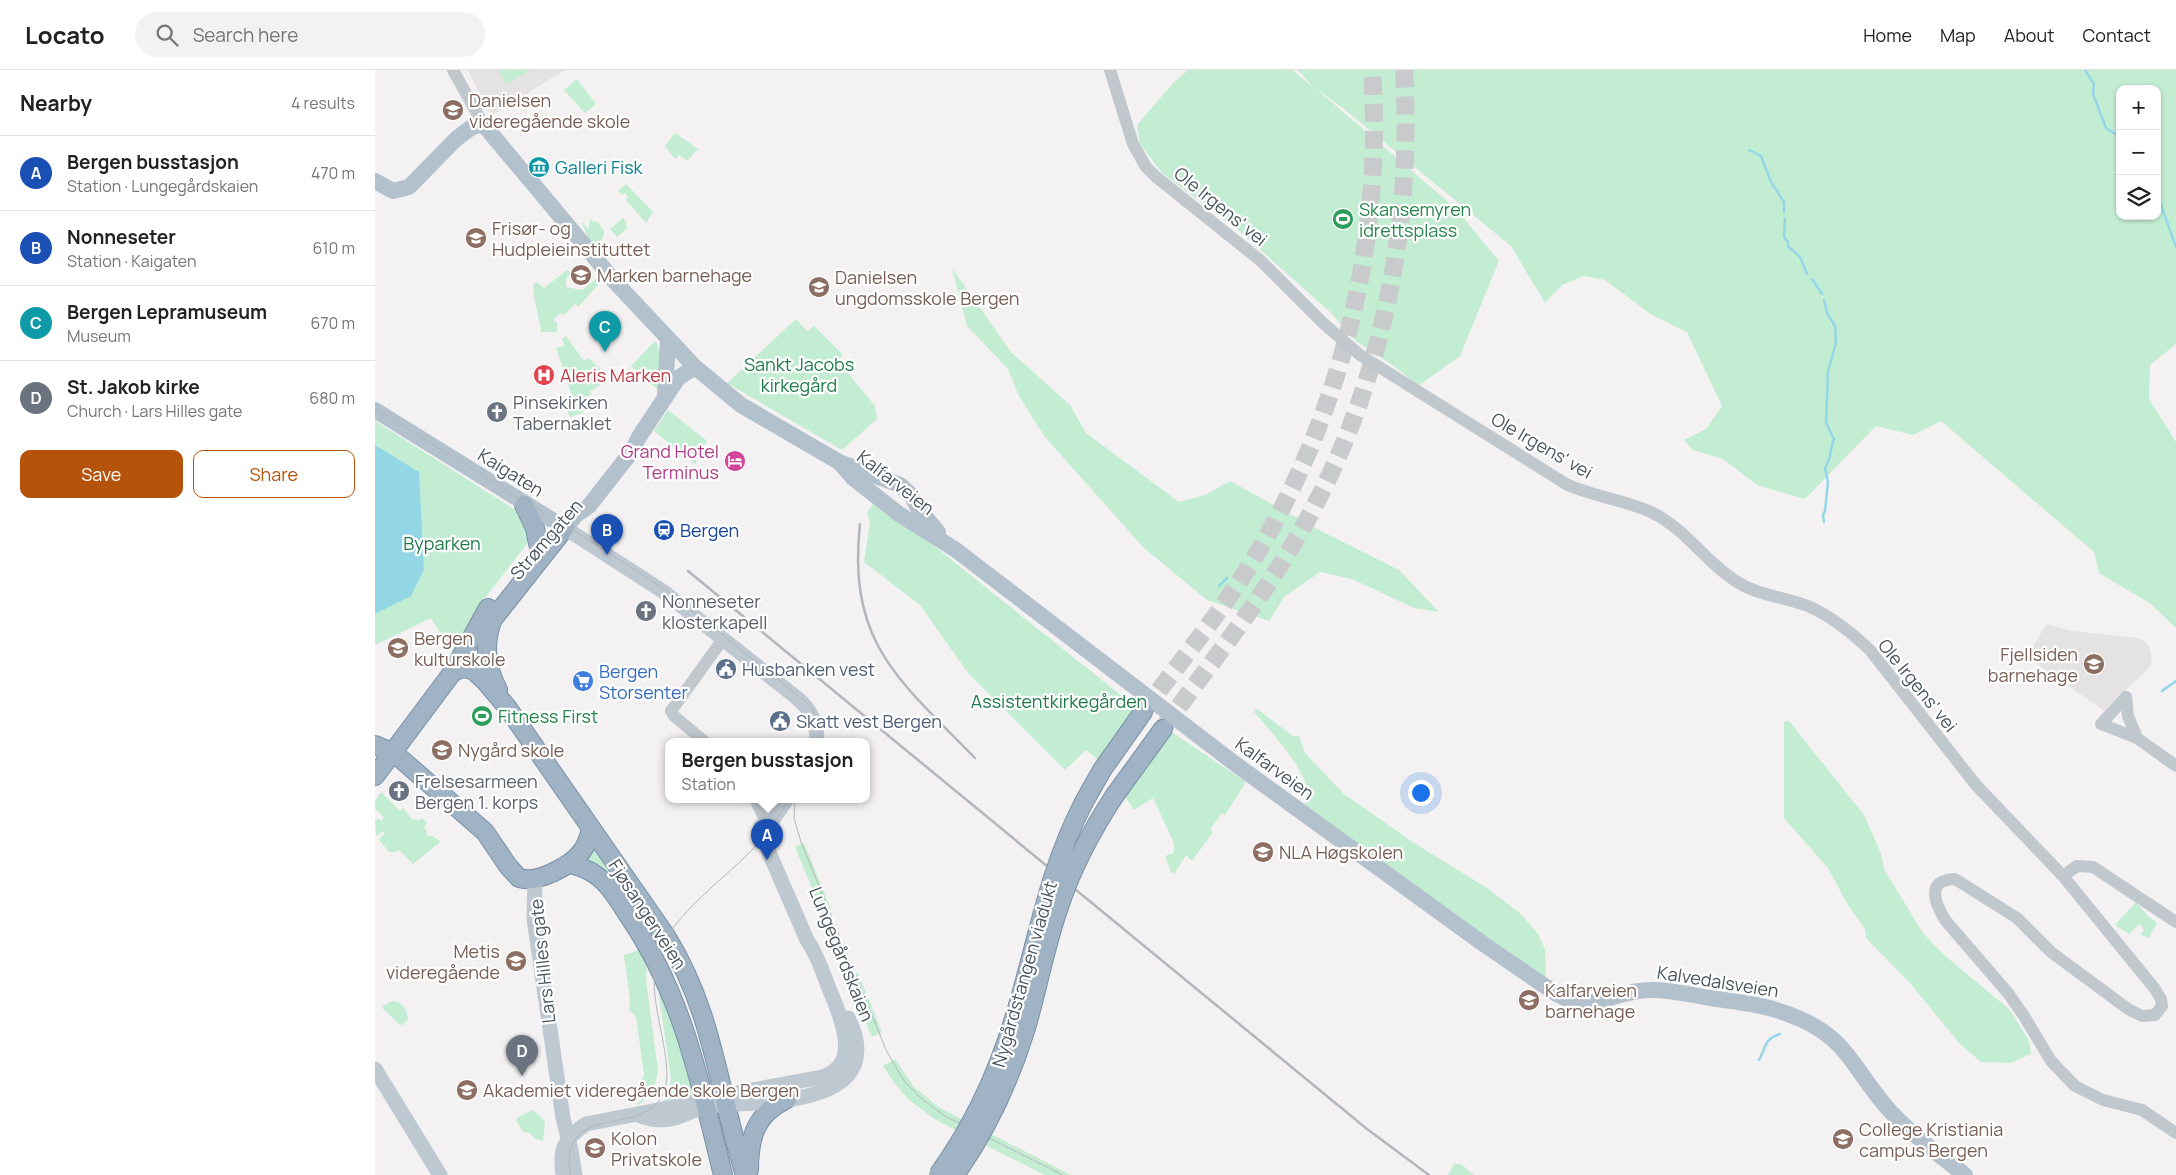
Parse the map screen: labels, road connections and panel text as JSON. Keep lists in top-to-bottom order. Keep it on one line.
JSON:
{"streets":{"highway":["Strømgaten","Fjøsangerveien","Lars Hilles gate","Nygårdstangen viadukt"],"main road":["Kaigaten","Kalfarveien","Lungegårdskaien","Kalvedalsveien"],"street":["Ole Irgens' vei"]},"crossings":[["Kaigaten","Strømgaten"],["Kalfarveien","Kalvedalsveien"],["Strømgaten","Fjøsangerveien"],["Fjøsangerveien","Lungegårdskaien"],["Lungegårdskaien","Lars Hilles gate"]],"parks":["Sankt Jacobs kirkegård","Byparken","Assistentkirkegården"],"places":{"school or university":["Danielsen videregående skole","Frisør- og Hudpleieinstituttet","Marken barnehage","Danielsen ungdomsskole Bergen","Bergen kulturskole","Fjellsiden barnehage","Nygård skole","NLA Høgskolen","Metis videregående","Kalfarveien barnehage","Akademiet videregående skole Bergen","College Kristiania campus Bergen","Kolon Privatskole"],"museum":["Galleri Fisk"],"sports":["Skansemyren idrettsplass","Fitness First"],"hospital":["Aleris Marken"],"church":["Pinsekirken Tabernaklet","Nonneseter klosterkapell","Frelsesarmeen Bergen 1. korps"],"hotel":["Grand Hotel Terminus"],"station":["Bergen"],"public building":["Husbanken vest","Skatt vest Bergen"],"supermarket":["Bergen Storsenter"]},"page":{"header":"Locato","search":"Search here","nav":["Home","Map","About","Contact"],"heading":["Nearby","4 results"],"map_buttons":["+","−"],"list":[{"mark":"A","name":"Bergen busstasjon","note":"Station · Lungegårdskaien","value":"470 m"},{"mark":"B","name":"Nonneseter","note":"Station · Kaigaten","value":"610 m"},{"mark":"C","name":"Bergen Lepramuseum","note":"Museum","value":"670 m"},{"mark":"D","name":"St. Jakob kirke","note":"Church · Lars Hilles gate","value":"680 m"}],"pins":["C","B","A","D"],"buttons":["Save","Share"],"popup":["Bergen busstasjon","Station"]}}
